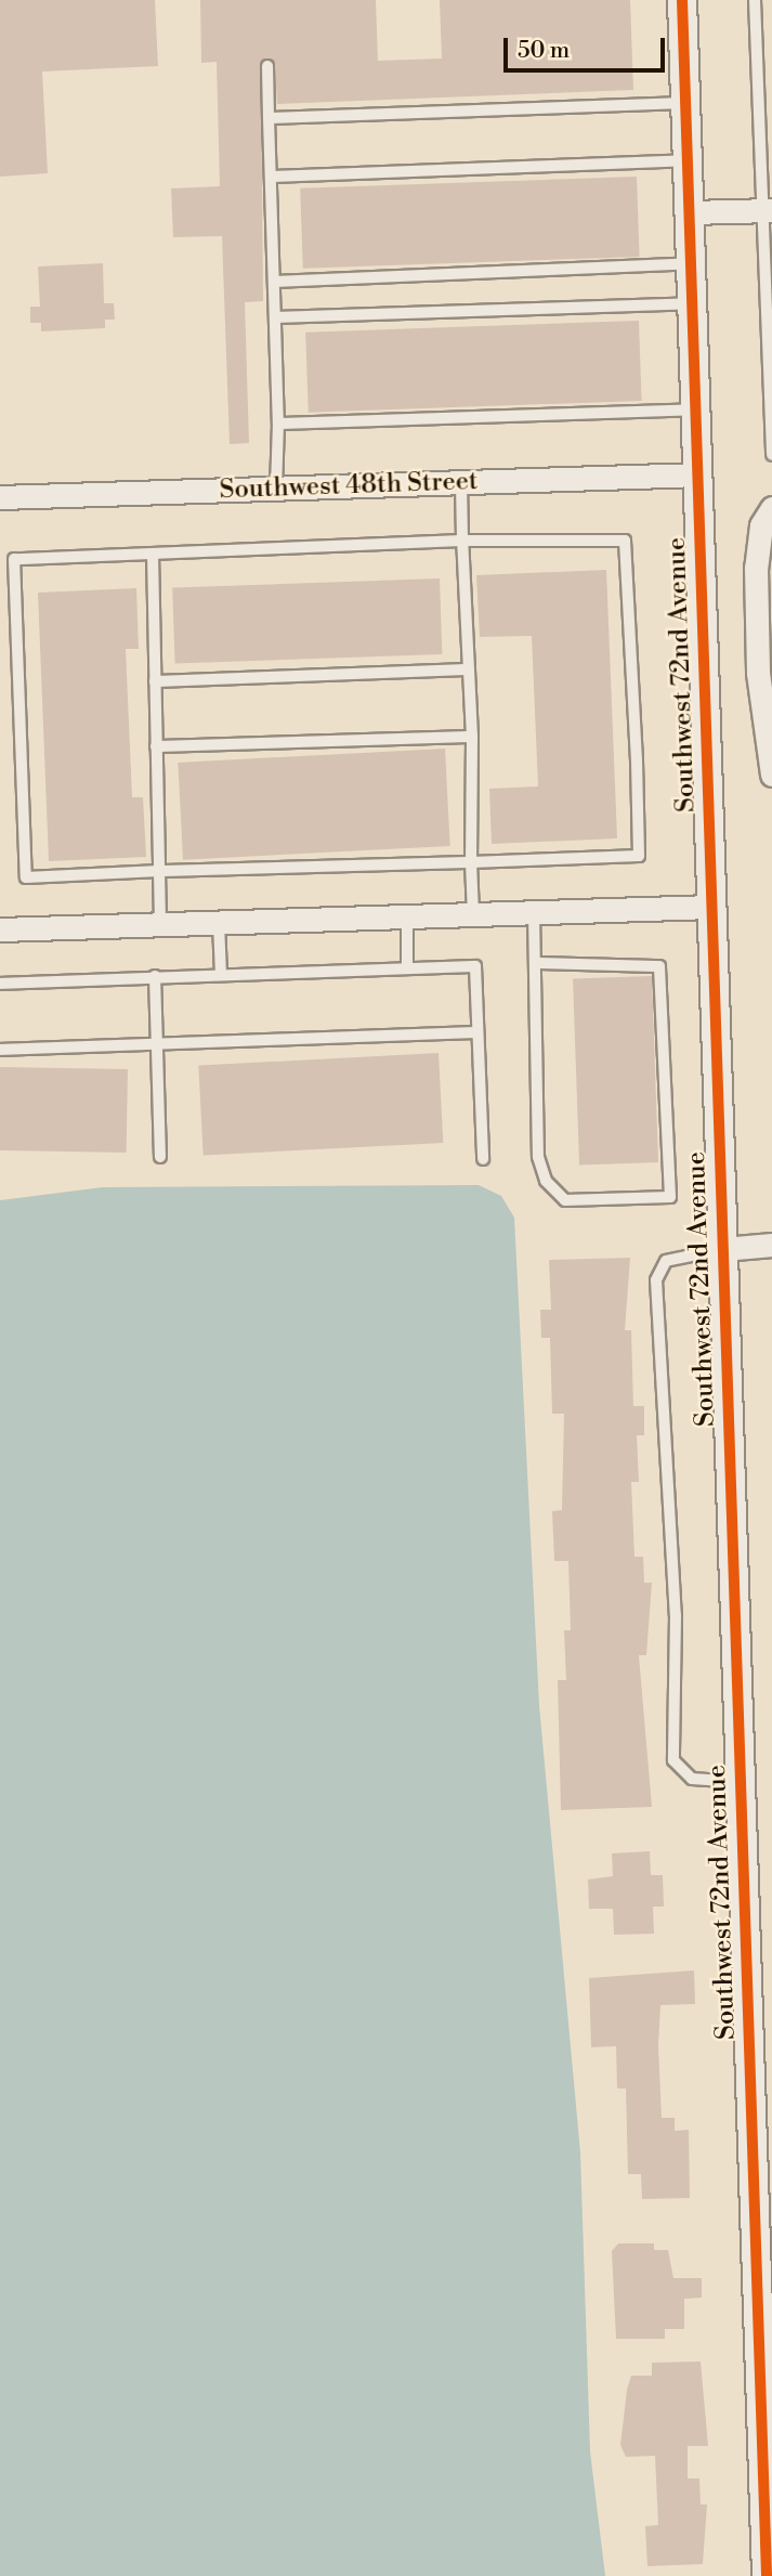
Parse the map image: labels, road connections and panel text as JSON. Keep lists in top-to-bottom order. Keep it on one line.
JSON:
{"streets":{"street":["Southwest 48th Street","Southwest 72nd Avenue"]},"crossings":[["Southwest 48th Street","Southwest 72nd Avenue"]],"scale_bar":"50 m"}
